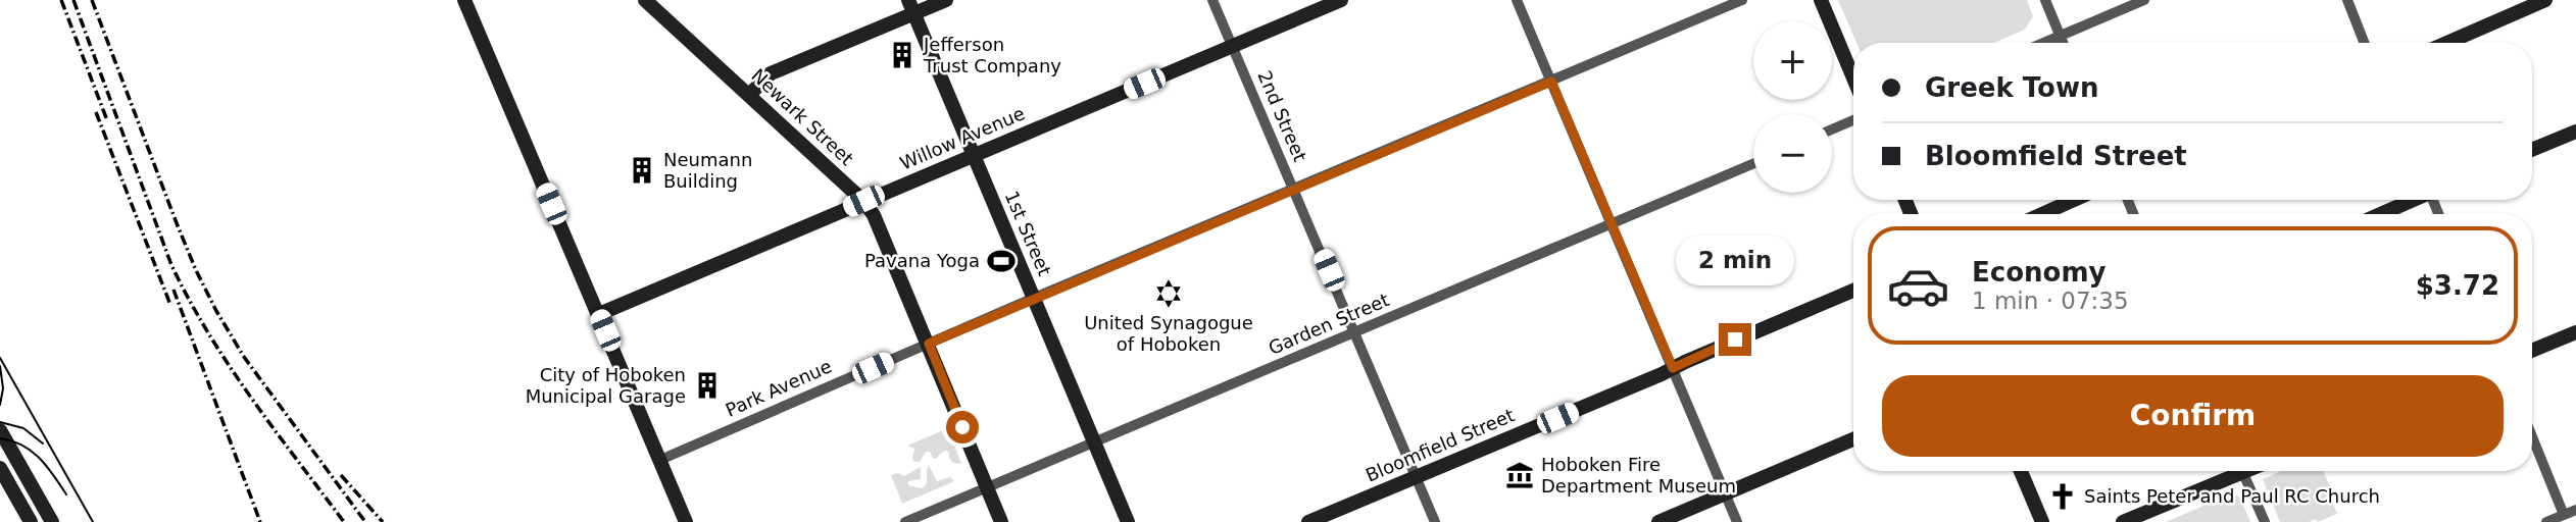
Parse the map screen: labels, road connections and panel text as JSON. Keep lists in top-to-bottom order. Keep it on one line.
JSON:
{"streets":{"main road":["Newark Street","Willow Avenue","1st Street","Bloomfield Street"],"street":["2nd Street","Garden Street","Park Avenue"]},"crossings":[["2nd Street","Willow Avenue"],["2nd Street","Garden Street"],["2nd Street","Park Avenue"],["2nd Street","Bloomfield Street"],["Newark Street","Willow Avenue"],["Newark Street","Garden Street"],["Newark Street","Park Avenue"],["Willow Avenue","1st Street"],["1st Street","Garden Street"],["1st Street","Park Avenue"]],"places":{"building":["Jefferson Trust Company","Neumann Building","City of Hoboken Municipal Garage"],"sports":["Pavana Yoga"],"synagogue":["United Synagogue of Hoboken"],"museum":["Hoboken Fire Department Museum"],"church":["Saints Peter and Paul RC Church"]},"page":{"map_buttons":["+","−"],"banner":["Greek Town","Bloomfield Street"],"list":[{"name":"Economy","note":"1 min · 07:35","value":"$3.72"}],"bubble":"2 min","buttons":"Confirm"}}
